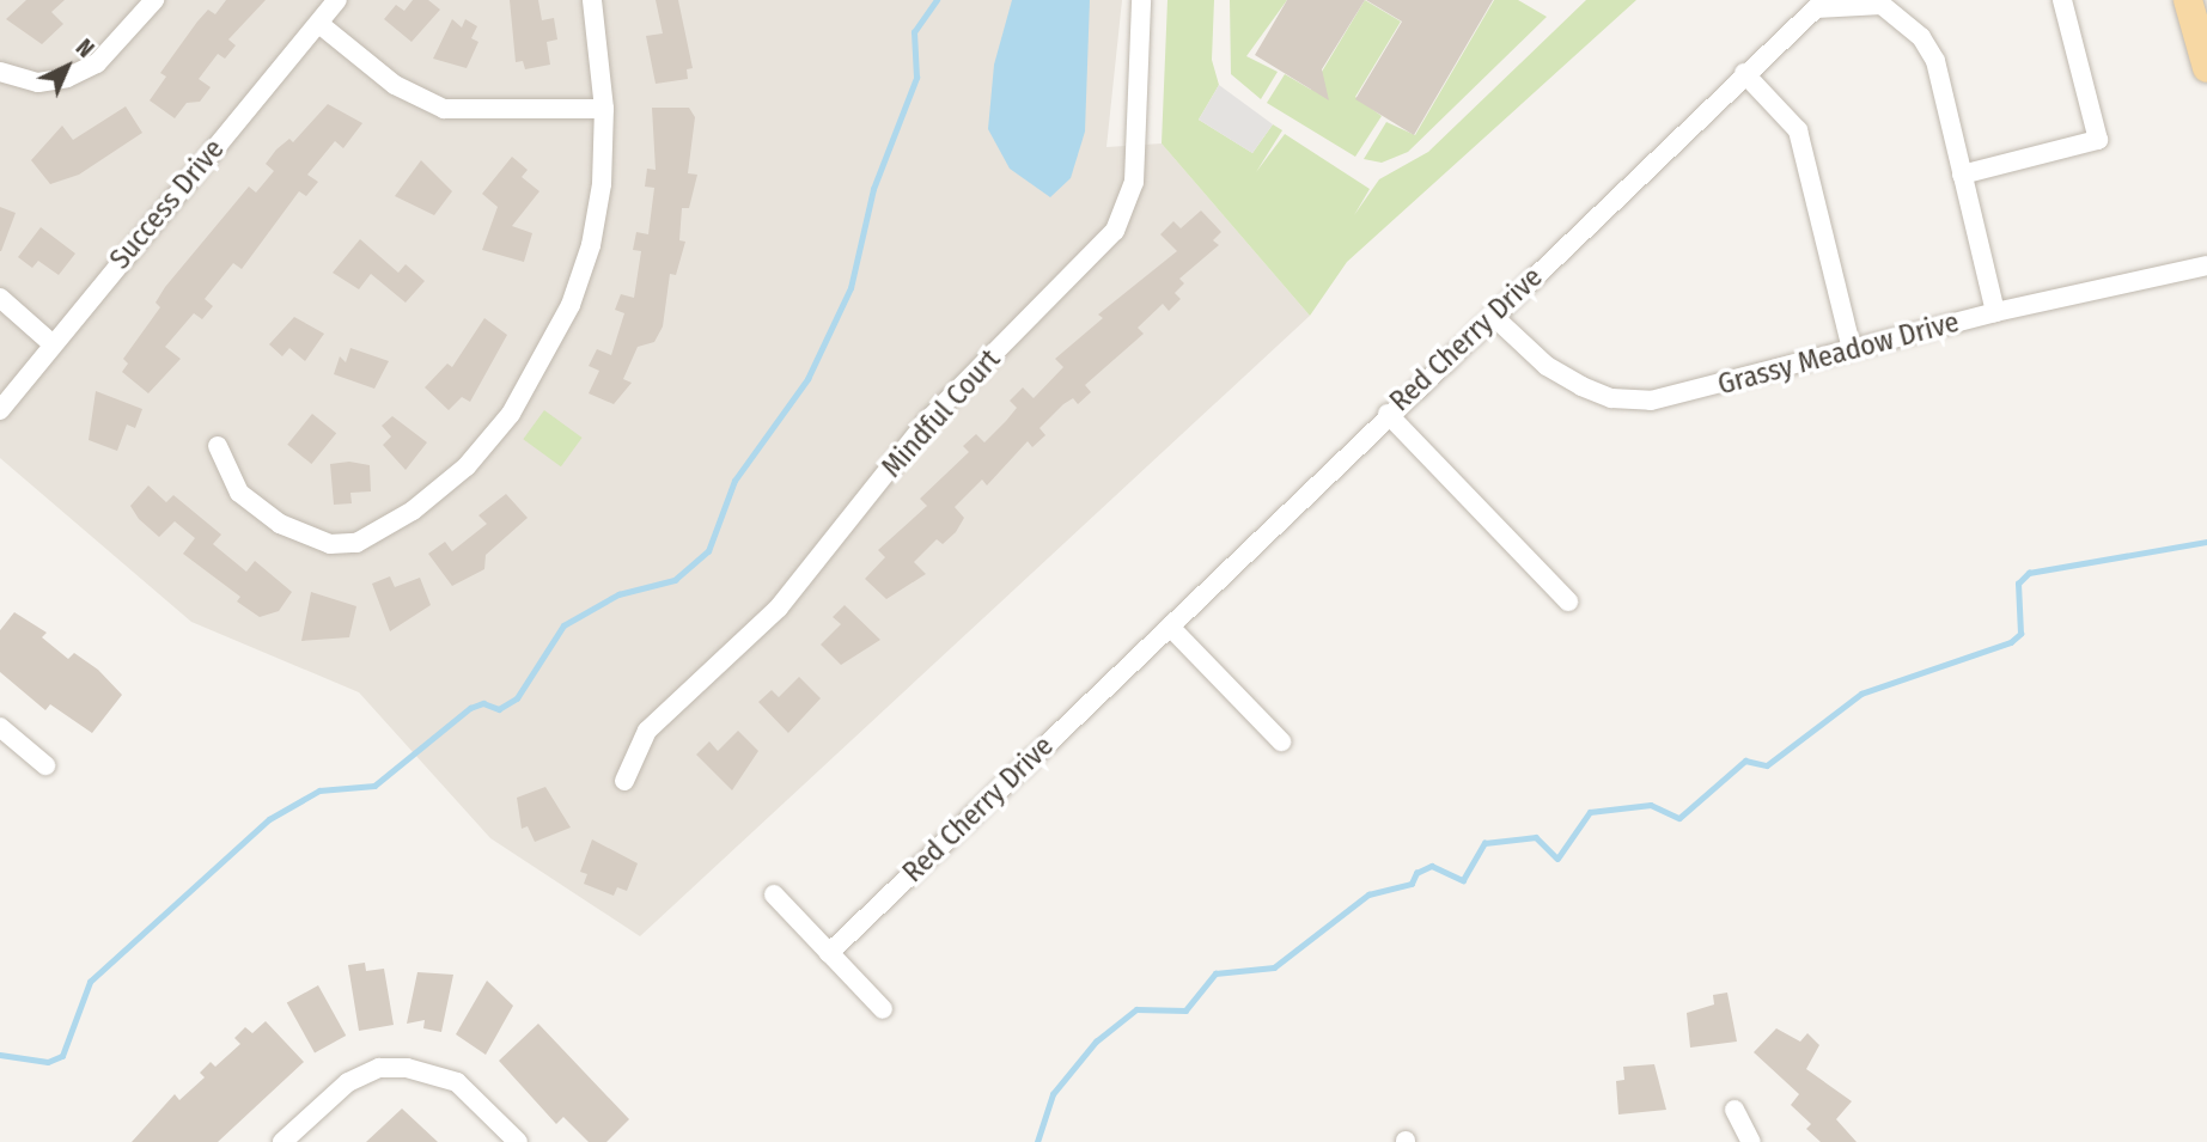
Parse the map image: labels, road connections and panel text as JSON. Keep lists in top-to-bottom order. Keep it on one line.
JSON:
{"streets":{"street":["Success Drive","Red Cherry Drive","Grassy Meadow Drive","Mindful Court"]},"crossings":[["Red Cherry Drive","Grassy Meadow Drive"]],"north":"top right"}
